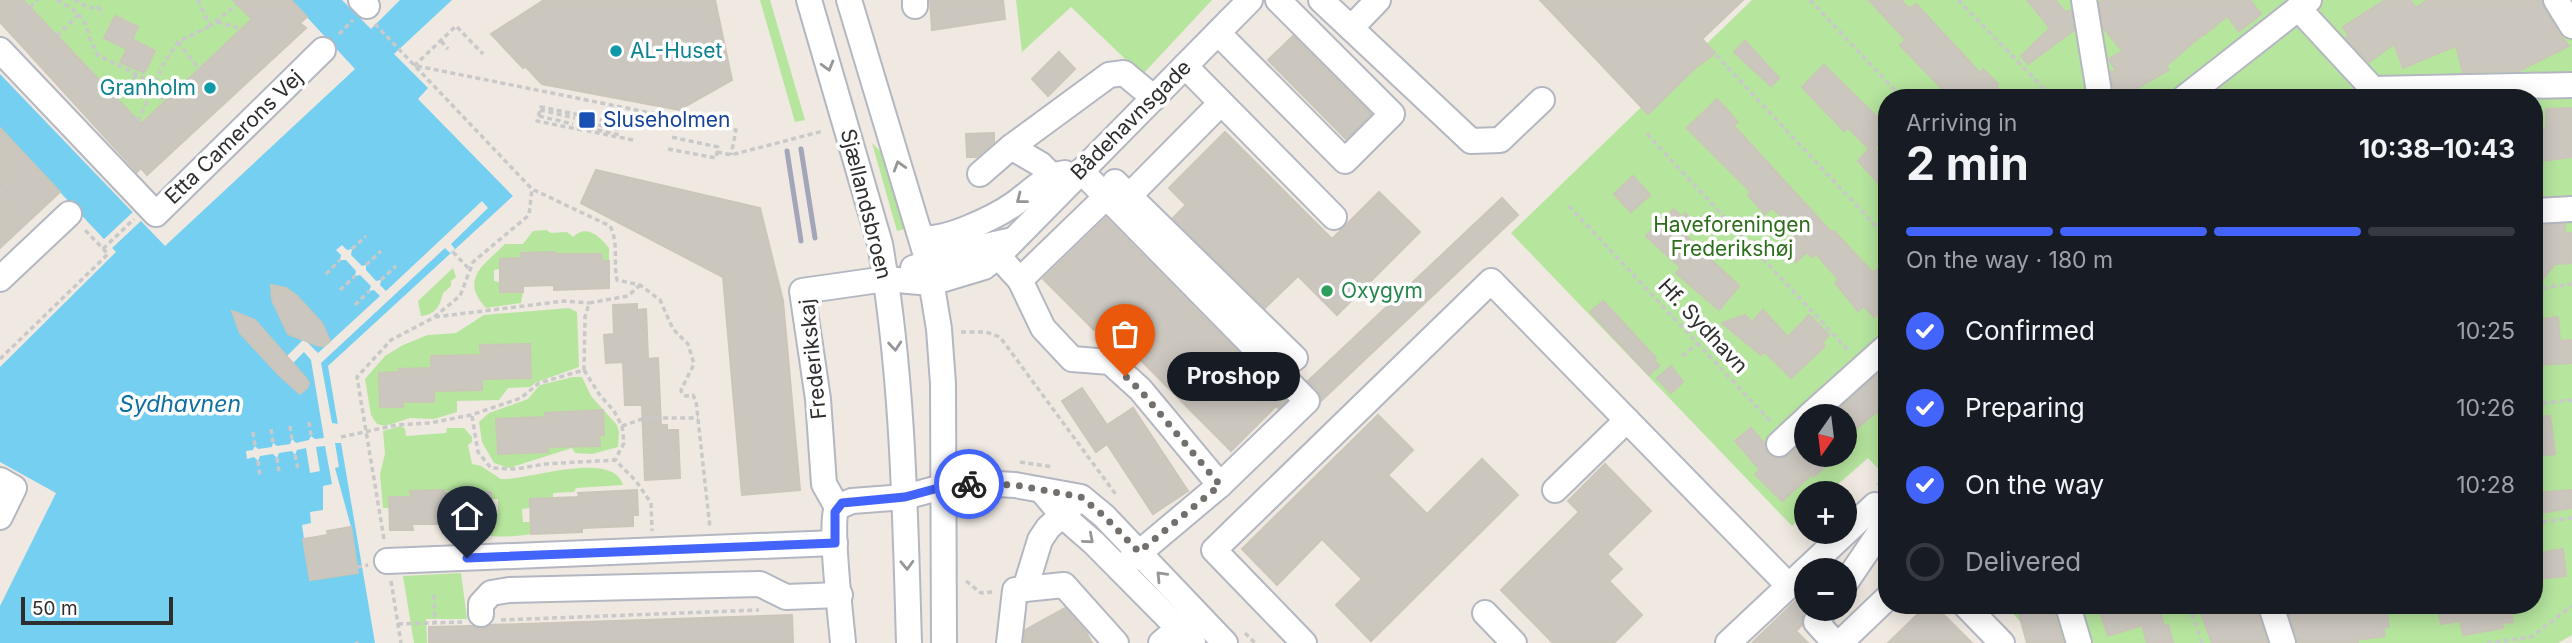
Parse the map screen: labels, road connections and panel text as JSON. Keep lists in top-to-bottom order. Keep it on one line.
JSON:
{"streets":{"street":["Bådehavnsgade","Etta Camerons Vej","Sjællandsbroen","Frederikskaj"],"path":["Hf. Sydhavn"]},"crossings":[["Bådehavnsgade","Sjællandsbroen"],["Bådehavnsgade","Frederikskaj"],["Sjællandsbroen","Frederikskaj"]],"water":["Sydhavnen"],"parks":["Haveforeningen Frederikshøj"],"places":{"other":["AL-Huset","Granholm","Oxygym","Proshop"],"transit":["Sluseholmen"]},"scale_bar":"50 m","north":"bottom","page":{"heading":["2 min","Arriving in","10:38–10:43"],"bar":"On the way · 180 m","list":[["Confirmed","10:25"],["Preparing","10:26"],["On the way","10:28"],"Delivered"],"bubble":"Proshop","map_buttons":["+","−"],"scale":"50 m"}}
